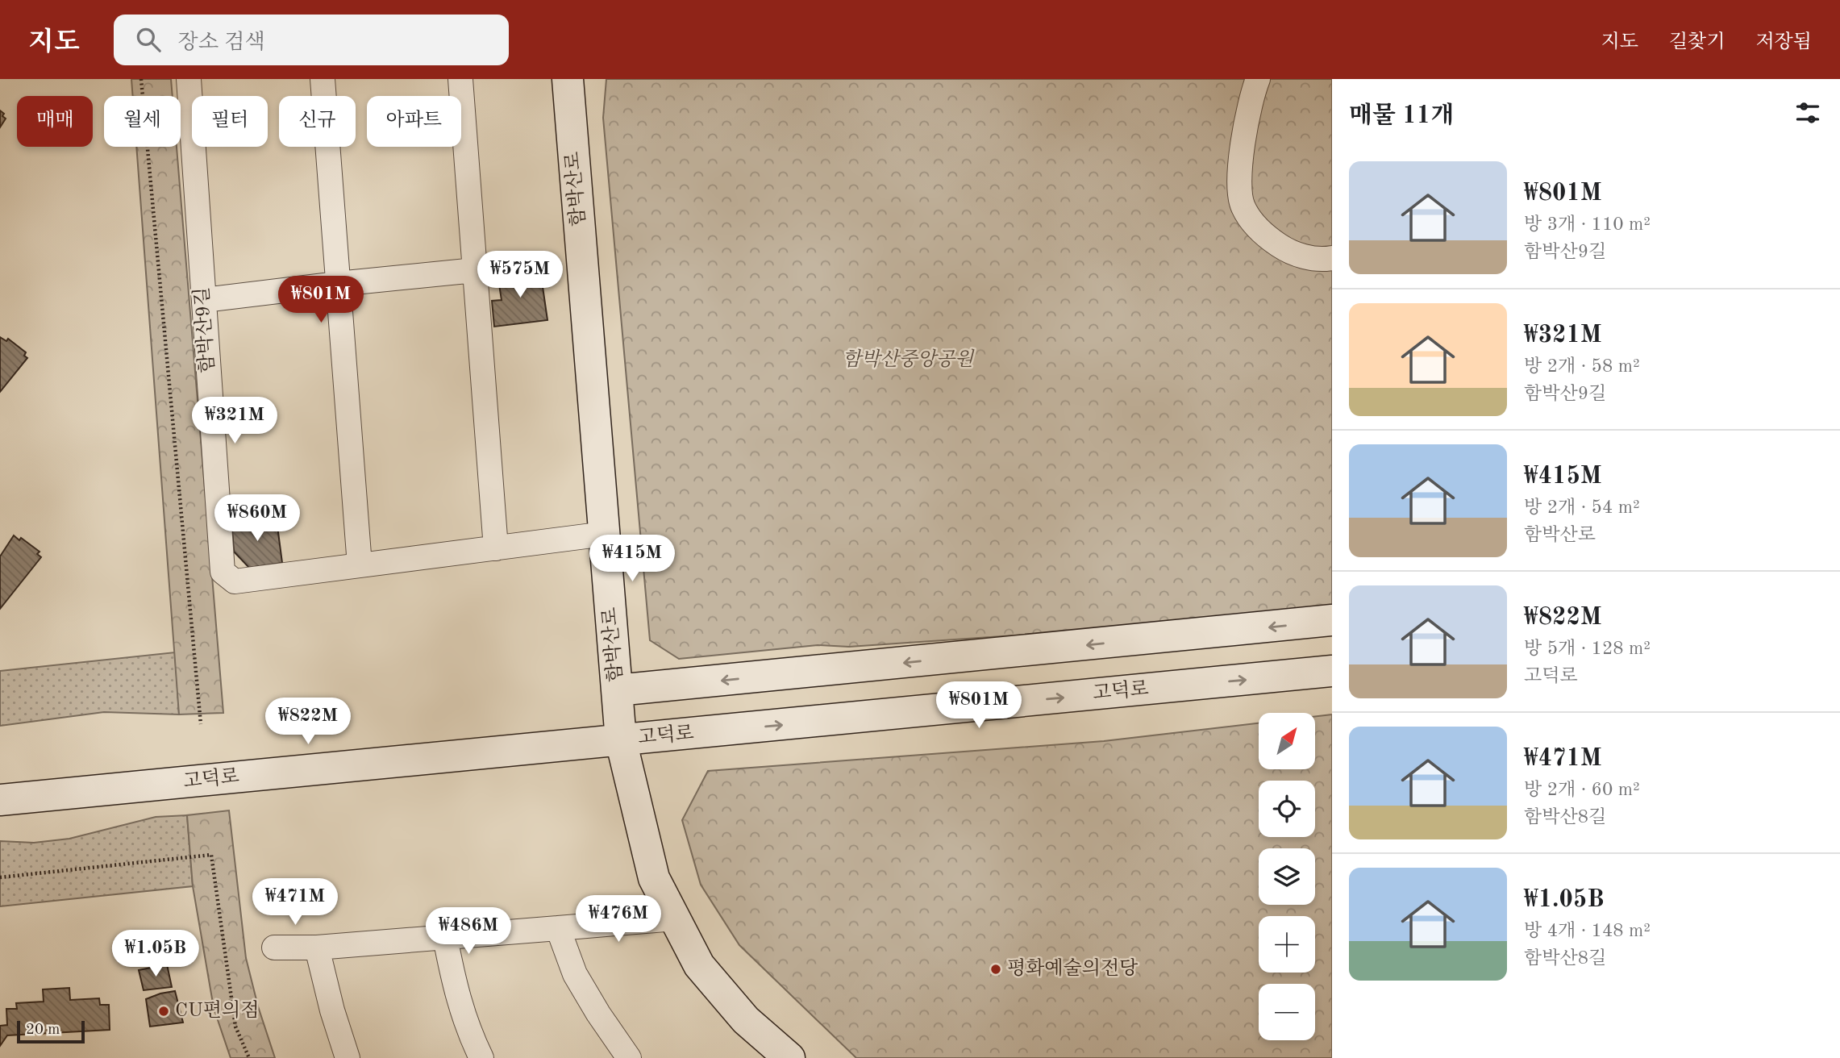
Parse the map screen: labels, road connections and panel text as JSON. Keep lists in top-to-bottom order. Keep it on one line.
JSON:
{"streets":{"street":["함박산로","함박산9길","고덕로"]},"crossings":[["함박산로","함박산9길"],["함박산로","고덕로"]],"parks":["함박산중앙공원"],"places":["평화예술의전당","CU편의점"],"scale_bar":"20 m","north":"top right","page":{"header":"지도","search":"장소 검색","nav":["지도","길찾기","저장됨"],"heading":"매물 11개","chip":["매매","월세","필터","신규","아파트"],"list":[{"name":"₩801M","note":"방 3개 · 110 m² · 함박산9길"},{"name":"₩321M","note":"방 2개 · 58 m² · 함박산9길"},{"name":"₩415M","note":"방 2개 · 54 m² · 함박산로"},{"name":"₩822M","note":"방 5개 · 128 m² · 고덕로"},{"name":"₩471M","note":"방 2개 · 60 m² · 함박산8길"},{"name":"₩1.05B","note":"방 4개 · 148 m² · 함박산8길"}],"price":["₩575M","₩801M","₩321M","₩860M","₩415M","₩801M","₩822M","₩471M","₩476M","₩486M","₩1.05B"],"map_buttons":["+","−"],"scale":"20 m"}}
